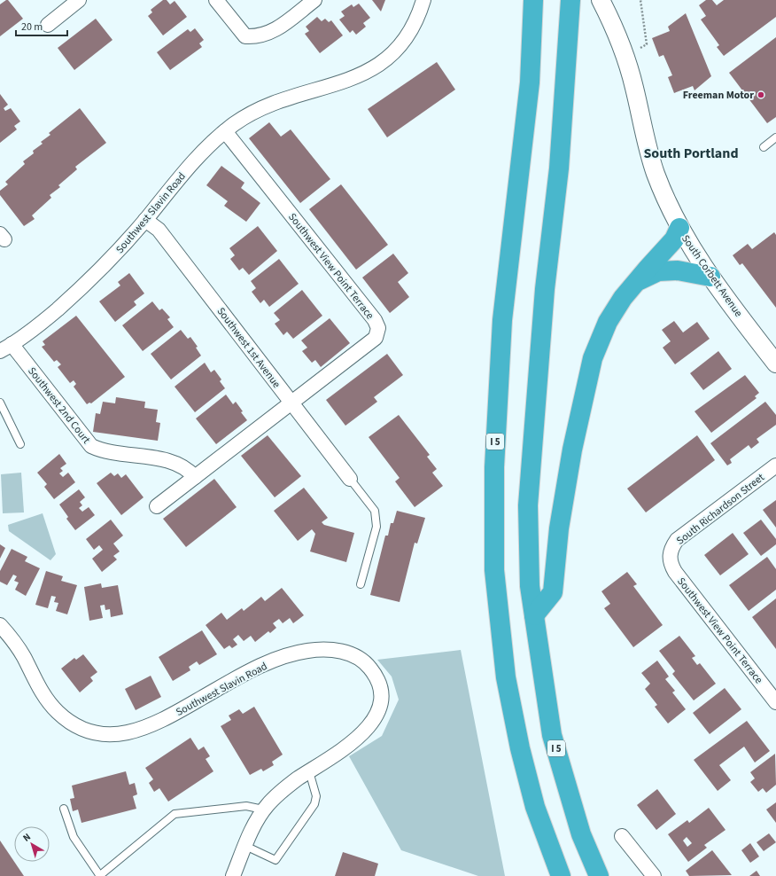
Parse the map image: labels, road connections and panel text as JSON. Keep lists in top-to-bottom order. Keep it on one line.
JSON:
{"streets":{"highway":["I 5"],"street":["Southwest Slavin Road","Southwest View Point Terrace","South Corbett Avenue","Southwest 1st Avenue","Southwest 2nd Court","South Richardson Street"]},"crossings":[["Southwest Slavin Road","Southwest View Point Terrace"],["Southwest Slavin Road","Southwest 1st Avenue"],["Southwest Slavin Road","Southwest 2nd Court"],["Southwest View Point Terrace","Southwest 1st Avenue"],["Southwest View Point Terrace","South Richardson Street"]],"districts":["South Portland"],"places":["Freeman Motor"],"scale_bar":"20 m","north":"top left"}
